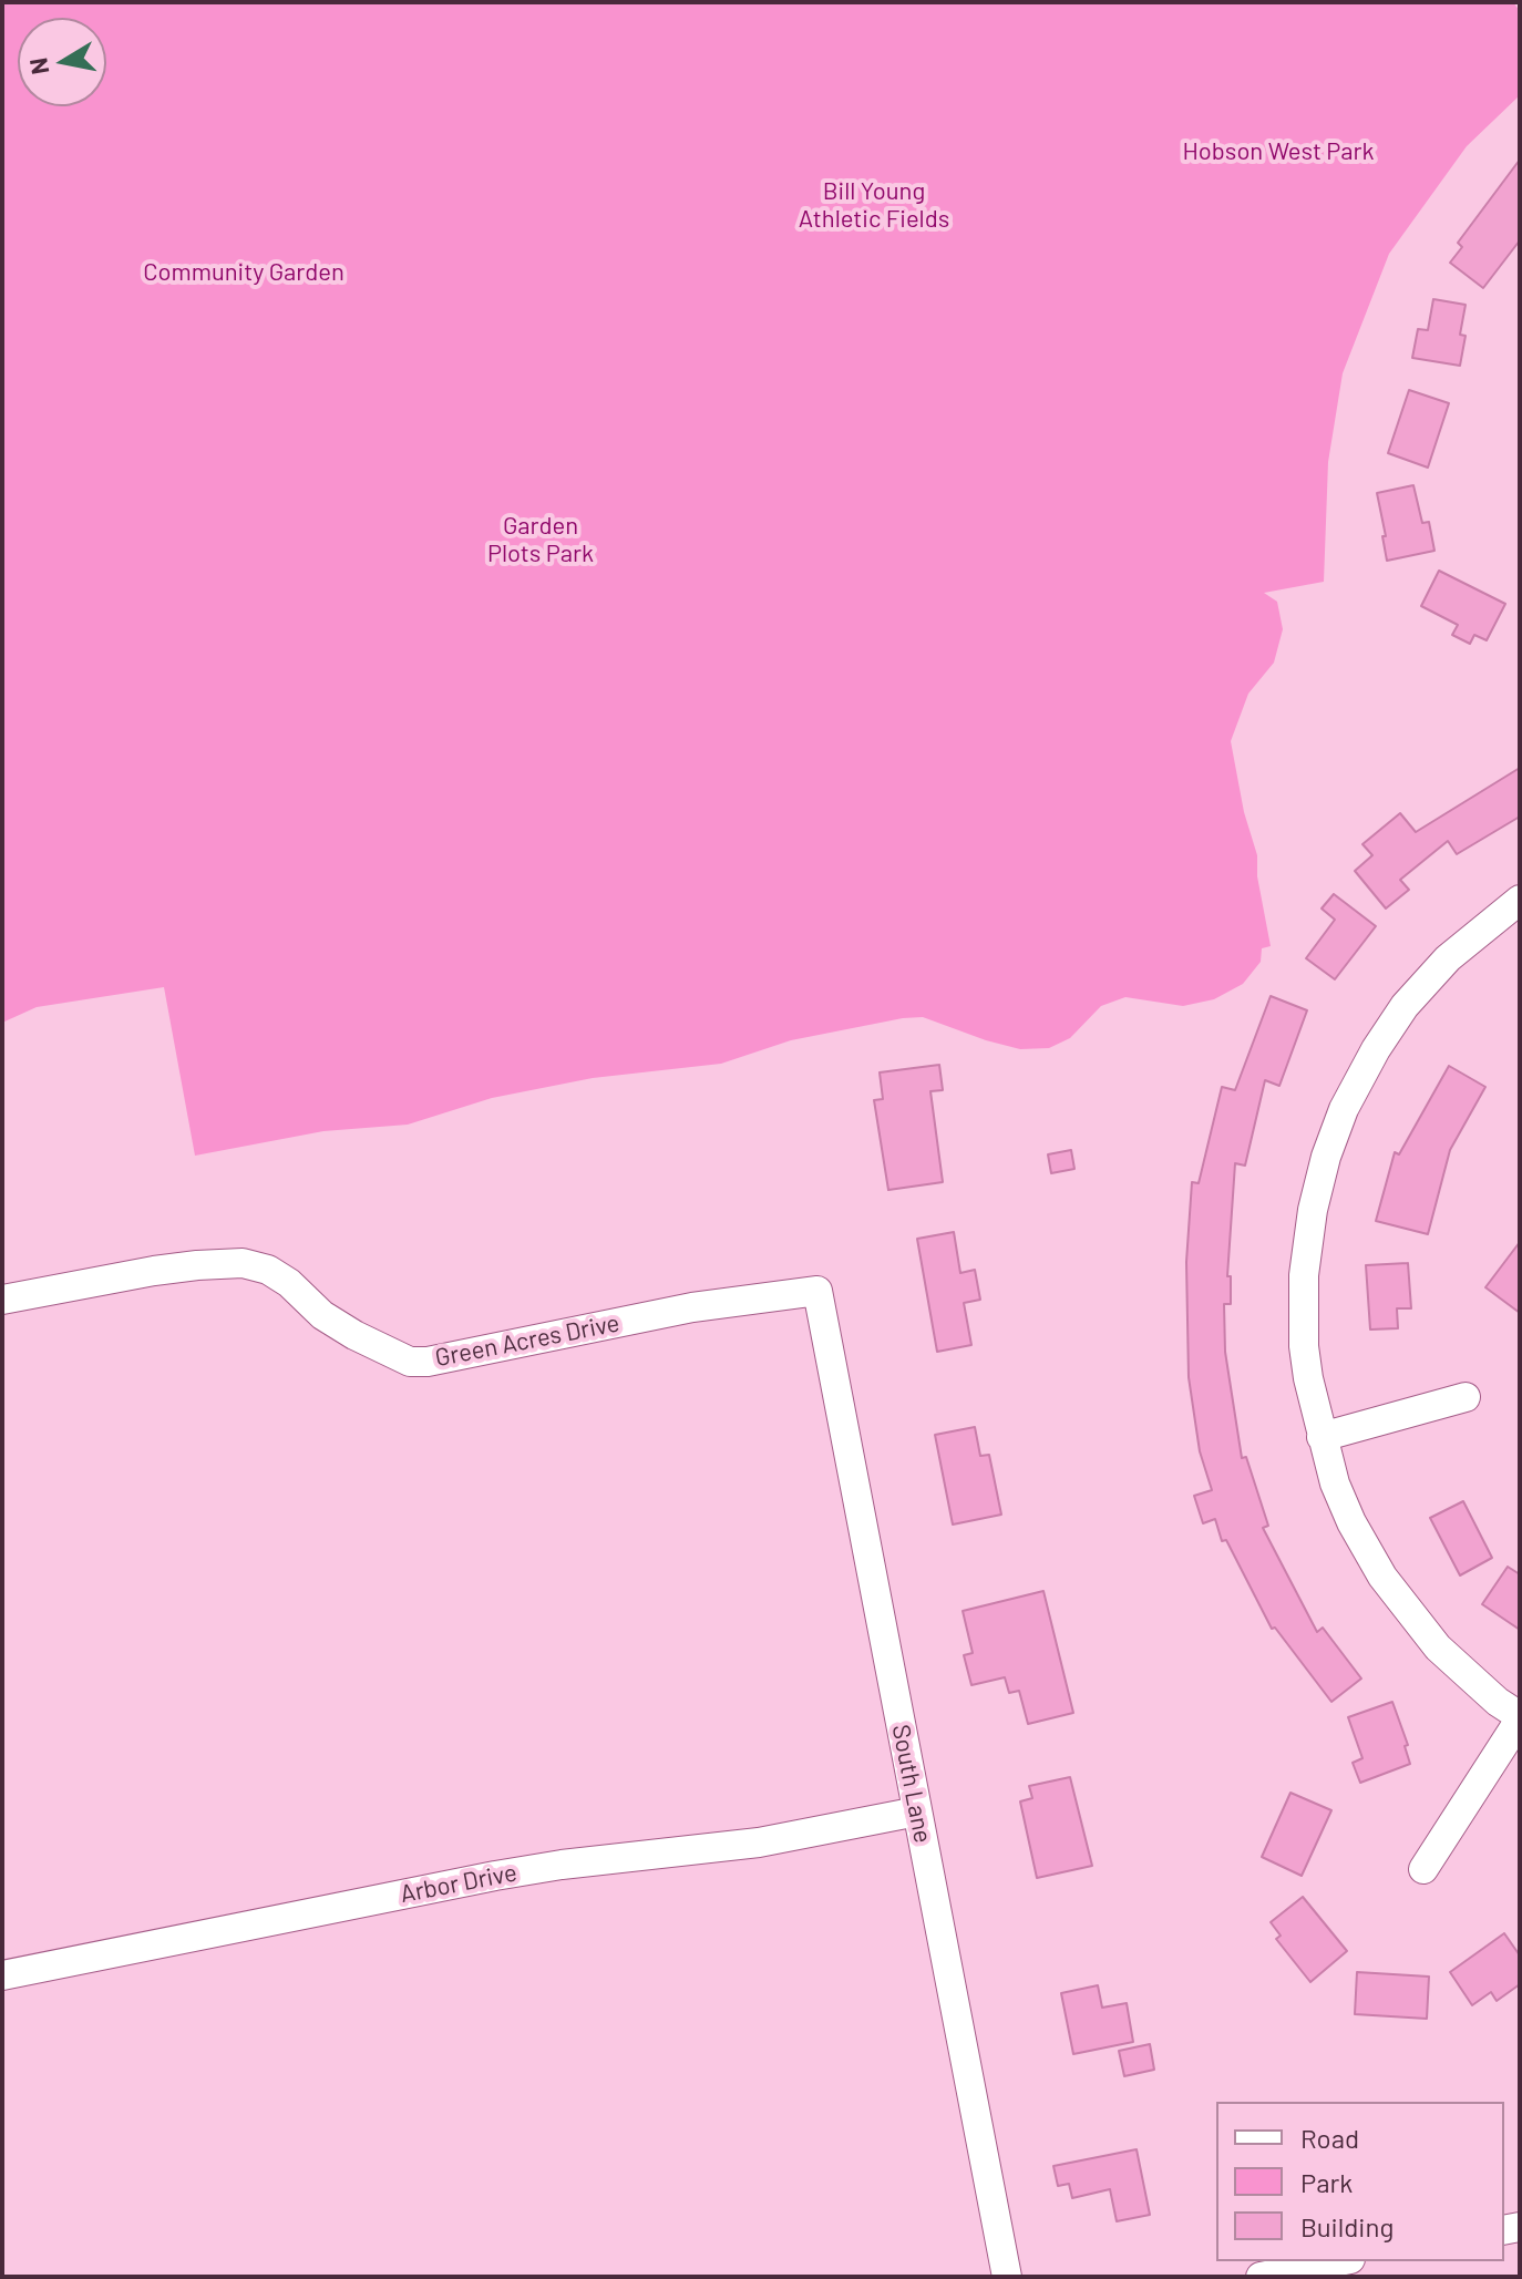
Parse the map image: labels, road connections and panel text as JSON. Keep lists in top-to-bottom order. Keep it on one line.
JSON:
{"streets":{"street":["Green Acres Drive","South Lane","Arbor Drive"]},"crossings":[["Green Acres Drive","South Lane"],["South Lane","Arbor Drive"]],"parks":["Hobson West Park","Bill Young Athletic Fields","Community Garden","Garden Plots Park"],"legend":["Road","Park","Building"],"north":"left"}
